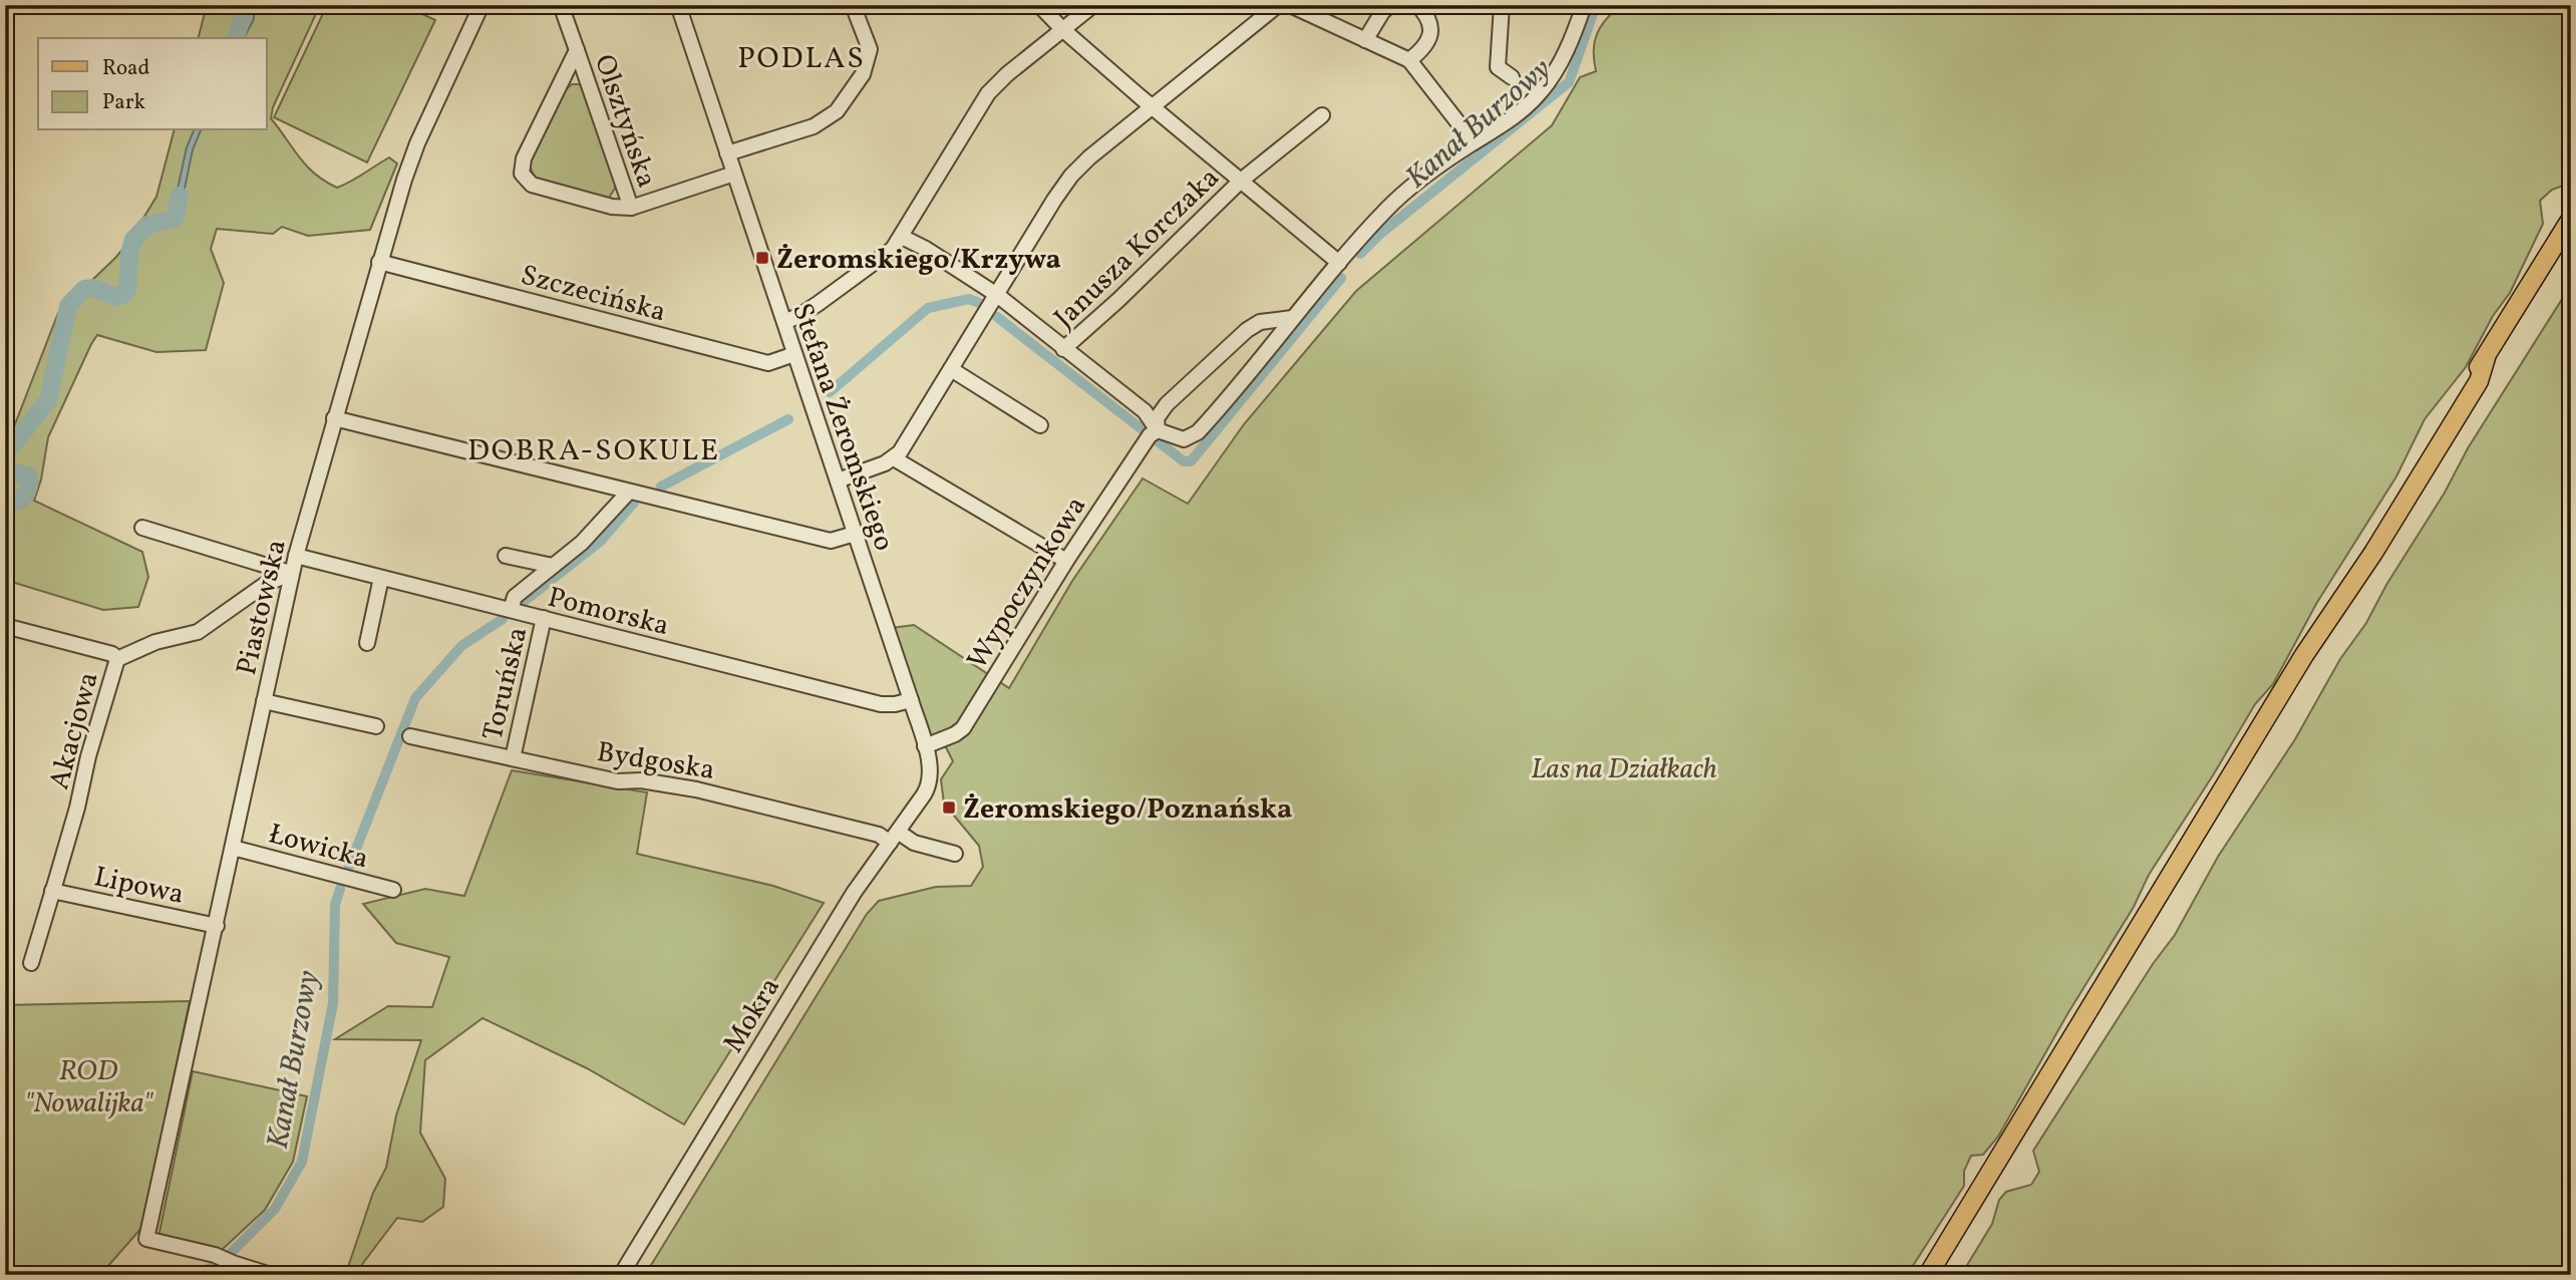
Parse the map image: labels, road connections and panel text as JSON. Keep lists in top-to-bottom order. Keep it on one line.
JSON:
{"streets":{"street":["Olsztyńska","Janusza Korczaka","Szczecińska","Stefana Żeromskiego","Wypoczynkowa","Piastowska","Pomorska","Toruńska","Akacjowa","Bydgoska","Łowicka","Lipowa","Mokra"]},"crossings":[["Olsztyńska","Stefana Żeromskiego"],["Szczecińska","Stefana Żeromskiego"],["Szczecińska","Piastowska"],["Stefana Żeromskiego","Wypoczynkowa"],["Stefana Żeromskiego","Pomorska"],["Stefana Żeromskiego","Mokra"],["Piastowska","Pomorska"],["Piastowska","Akacjowa"],["Piastowska","Łowicka"],["Piastowska","Lipowa"],["Pomorska","Toruńska"],["Toruńska","Bydgoska"],["Akacjowa","Lipowa"],["Bydgoska","Mokra"]],"districts":["PODLAS","DOBRA-SOKULE"],"water":["Kanał Burzowy"],"parks":["Las na Działkach","ROD \"Nowalijka\""],"places":{"transit":["Żeromskiego/Krzywa","Żeromskiego/Poznańska"]},"legend":["Road","Park"]}
